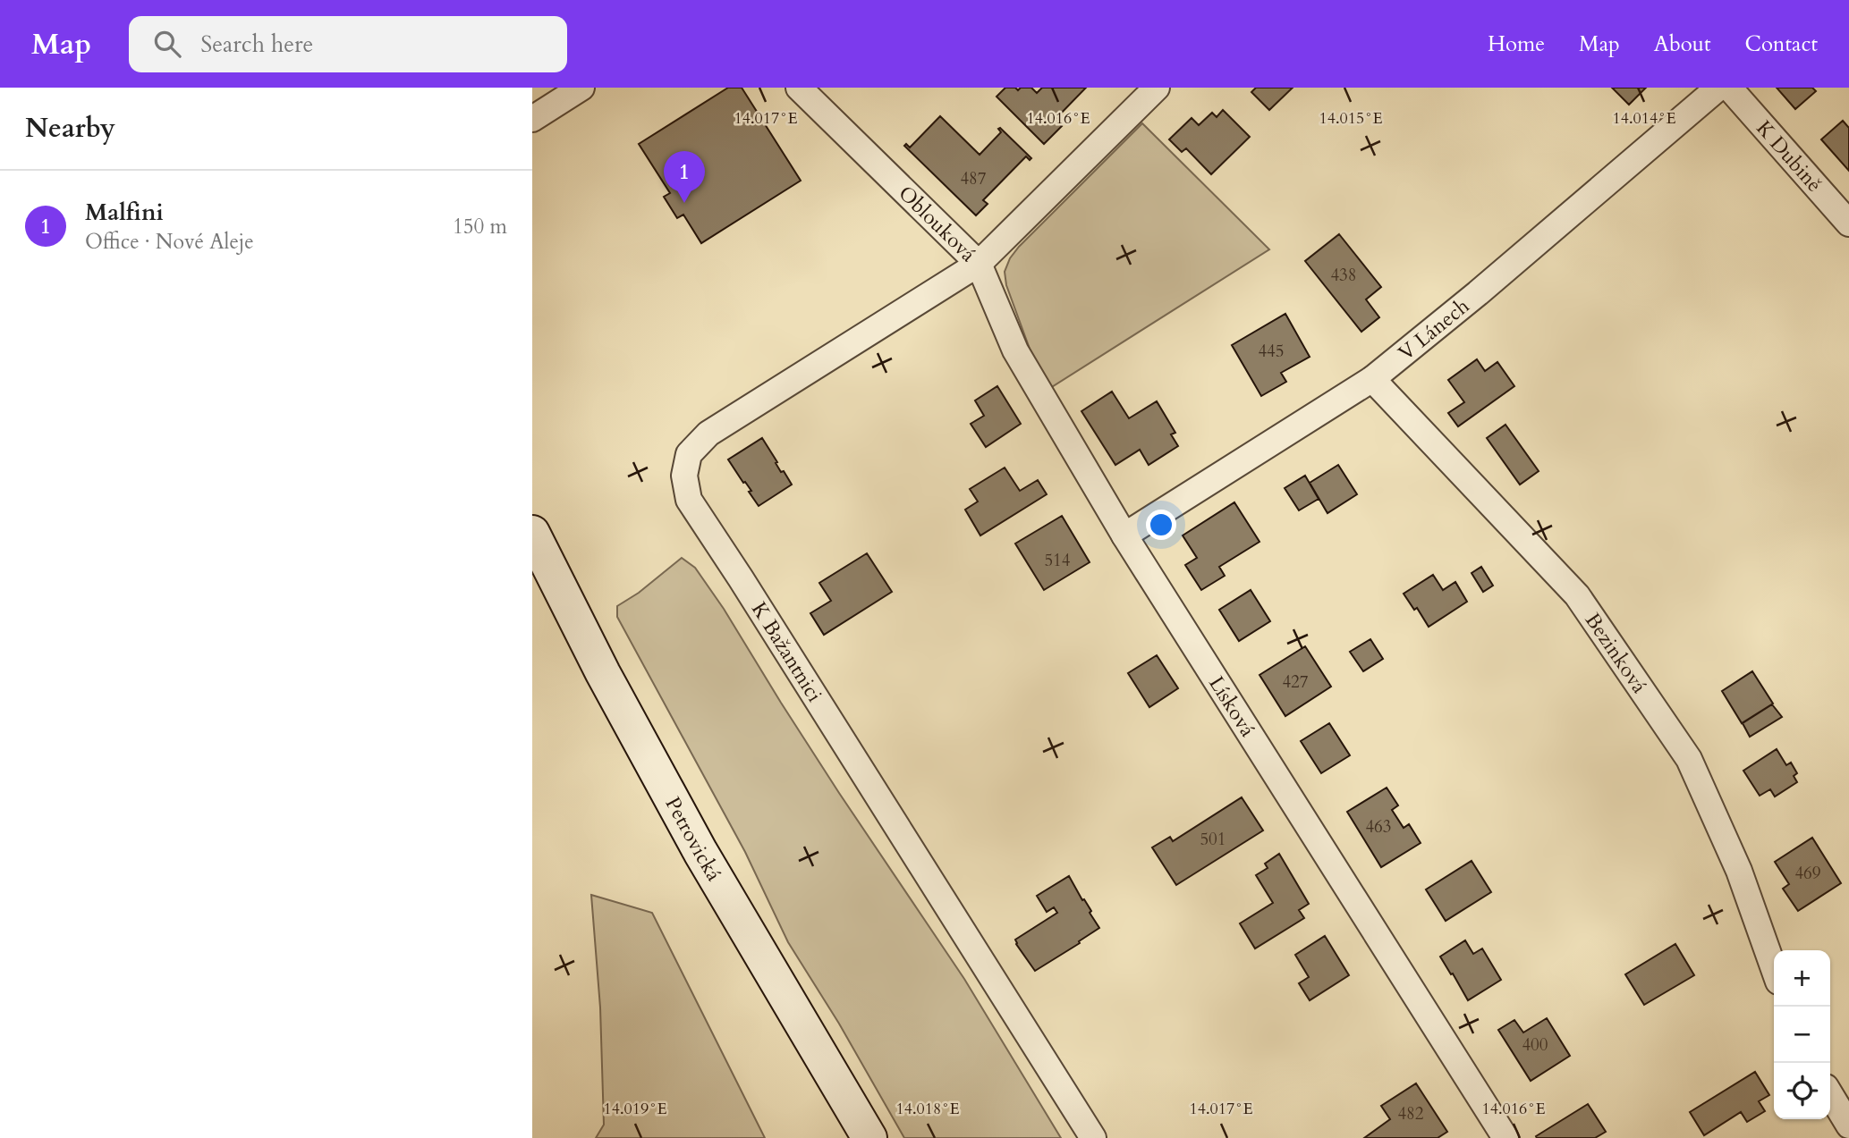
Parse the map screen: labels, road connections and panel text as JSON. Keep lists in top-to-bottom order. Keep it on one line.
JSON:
{"streets":{"main road":["Petrovická"],"street":["K Dubině","Oblouková","V Lánech","K Bažantnici","Bezinková","Lísková"]},"crossings":[["Oblouková","K Bažantnici"],["Oblouková","Lísková"],["V Lánech","Bezinková"],["V Lánech","Lísková"],["K Bažantnici","Lísková"]],"house_numbers":["487","438","445","514","427","463","501","469","400","482"],"page":{"header":"Map","search":"Search here","nav":["Home","Map","About","Contact"],"heading":"Nearby","pins":"1","list":[{"mark":"1","name":"Malfini","note":"Office · Nové Aleje","value":"150 m"}],"map_buttons":["+","−"]},"coordinates":["14.017°E","14.016°E","14.015°E","14.014°E","14.019°E","14.018°E"]}
